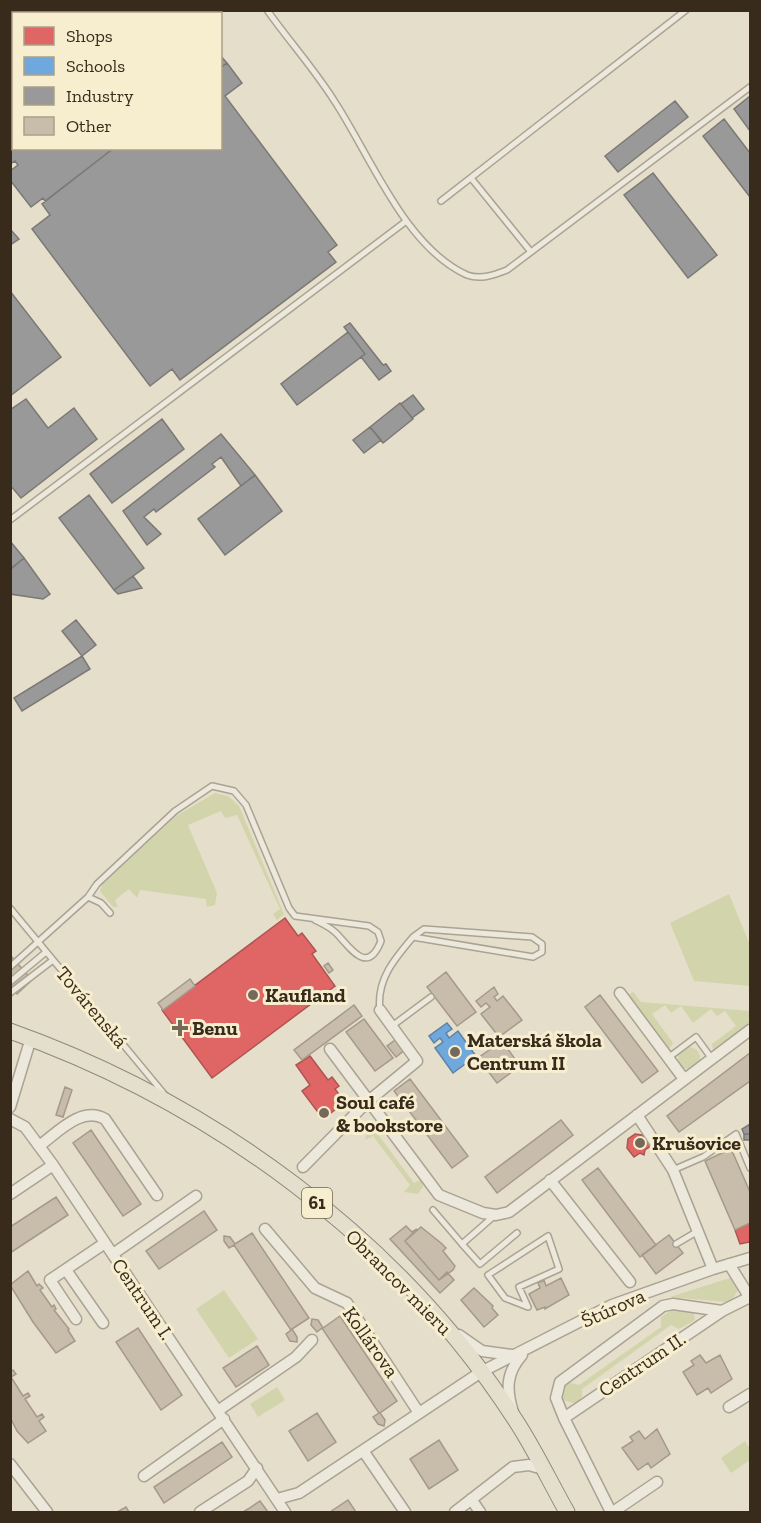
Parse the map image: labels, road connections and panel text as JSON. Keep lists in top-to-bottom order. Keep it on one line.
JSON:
{"streets":{"main road":["61","Obrancov mieru"],"street":["Centrum I.","Štúrova","Kollárova","Centrum II."],"lane":["Továrenská"]},"crossings":[["Továrenská","Obrancov mieru"],["Obrancov mieru","Štúrova"],["Štúrova","Centrum II."]],"places":{"other":["Kaufland","Materská škola Centrum II","Soul café & bookstore","Krušovice"],"health":["Benu"]},"legend":["Shops","Schools","Industry","Other"]}
